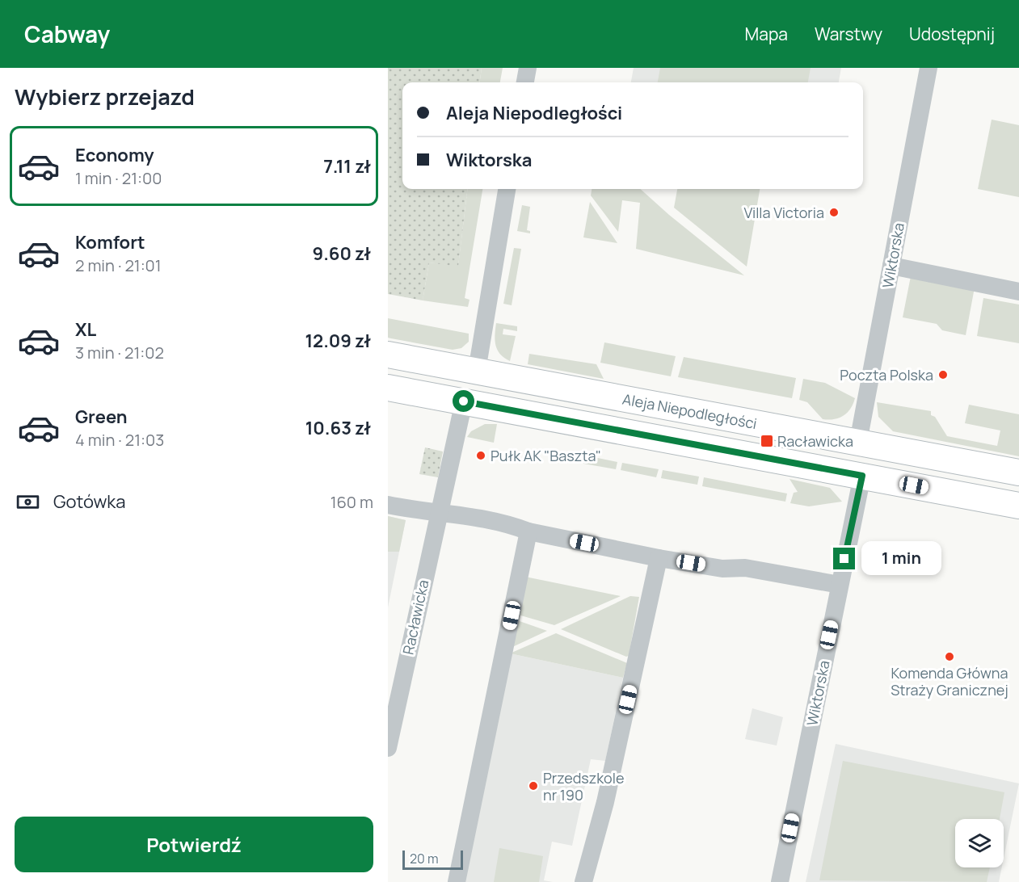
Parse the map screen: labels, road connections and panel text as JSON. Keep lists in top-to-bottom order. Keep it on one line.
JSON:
{"streets":{"main road":["Aleja Niepodległości"],"street":["Wiktorska","Racławicka"]},"crossings":[["Wiktorska","Aleja Niepodległości"]],"places":{"other":["Villa Victoria","Poczta Polska","Pułk AK \"Baszta\"","Komenda Główna Straży Granicznej","Przedszkole nr 190"],"transit":["Racławicka"]},"scale_bar":"20 m","page":{"header":"Cabway","nav":["Mapa","Warstwy","Udostępnij"],"heading":"Wybierz przejazd","banner":["Aleja Niepodległości","Wiktorska"],"list":[{"name":"Economy","note":"1 min · 21:00","value":"7.11 zł"},{"name":"Komfort","note":"2 min · 21:01","value":"9.60 zł"},{"name":"XL","note":"3 min · 21:02","value":"12.09 zł"},{"name":"Green","note":"4 min · 21:03","value":"10.63 zł"}],"pay":["Gotówka","160 m"],"bubble":"1 min","buttons":"Potwierdź","scale":"20 m"}}
